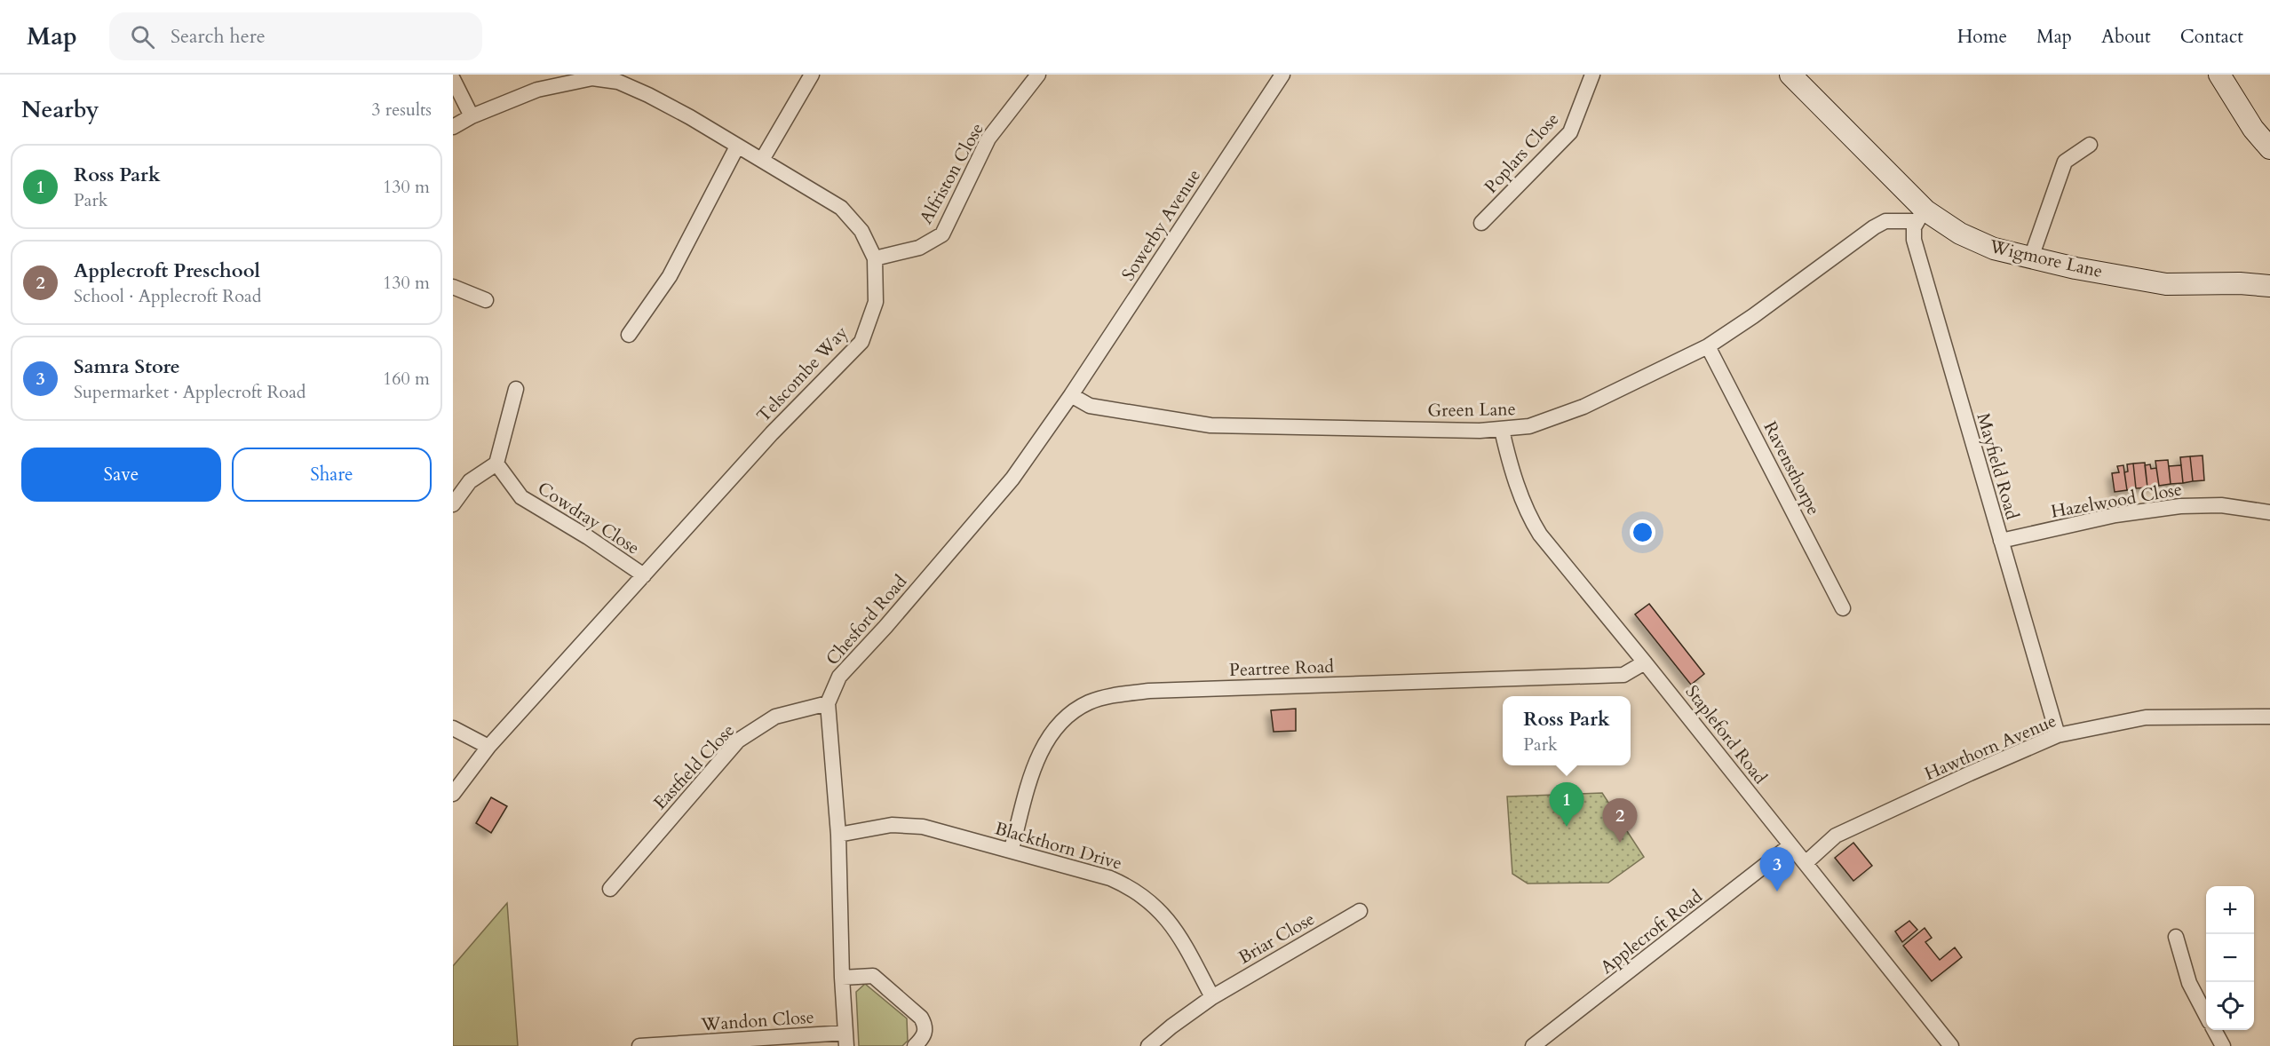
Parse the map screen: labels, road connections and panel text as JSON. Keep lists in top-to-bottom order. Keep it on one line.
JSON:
{"streets":{"street":["Poplars Close","Alfriston Close","Sowerby Avenue","Wigmore Lane","Telscombe Way","Green Lane","Mayfield Road","Ravensthorpe","Hazelwood Close","Cowdray Close","Chesford Road","Peartree Road","Stapleford Road","Hawthorn Avenue","Eastfield Close","Blackthorn Drive","Applecroft Road","Briar Close","Wandon Close"]},"crossings":[["Alfriston Close","Telscombe Way"],["Sowerby Avenue","Green Lane"],["Sowerby Avenue","Chesford Road"],["Wigmore Lane","Green Lane"],["Wigmore Lane","Mayfield Road"],["Telscombe Way","Cowdray Close"],["Green Lane","Mayfield Road"],["Green Lane","Ravensthorpe"],["Green Lane","Chesford Road"],["Green Lane","Stapleford Road"],["Mayfield Road","Hazelwood Close"],["Mayfield Road","Hawthorn Avenue"],["Chesford Road","Eastfield Close"],["Chesford Road","Blackthorn Drive"],["Chesford Road","Wandon Close"],["Peartree Road","Stapleford Road"],["Peartree Road","Blackthorn Drive"],["Stapleford Road","Hawthorn Avenue"],["Stapleford Road","Applecroft Road"],["Blackthorn Drive","Briar Close"]],"page":{"header":"Map","search":"Search here","nav":["Home","Map","About","Contact"],"heading":["Nearby","3 results"],"list":[{"mark":"1","name":"Ross Park","note":"Park","value":"130 m"},{"mark":"2","name":"Applecroft Preschool","note":"School · Applecroft Road","value":"130 m"},{"mark":"3","name":"Samra Store","note":"Supermarket · Applecroft Road","value":"160 m"}],"buttons":["Save","Share"],"popup":["Ross Park","Park"],"pins":["1","2","3"],"map_buttons":["+","−"]}}
